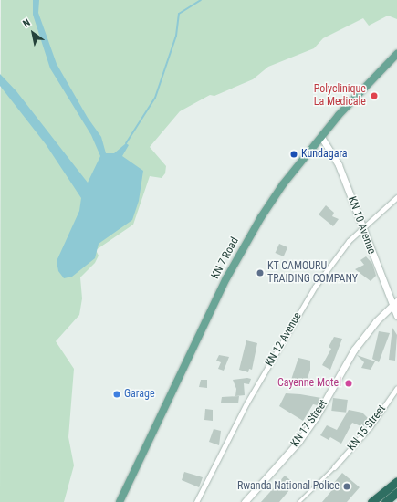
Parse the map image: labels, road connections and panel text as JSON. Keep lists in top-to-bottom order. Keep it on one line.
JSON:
{"streets":{"main road":["KN 7 Road"],"street":["KN 10 Avenue","KN 12 Avenue","KN 17 Street","KN 15 Street"]},"crossings":[["KN 10 Avenue","KN 7 Road"],["KN 10 Avenue","KN 12 Avenue"],["KN 10 Avenue","KN 17 Street"]],"places":["Polyclinique La Medicale","Kundagara","KT CAMOURU TRAIDING COMPANY","Cayenne Motel","Garage","Rwanda National Police"],"north":"top left"}
